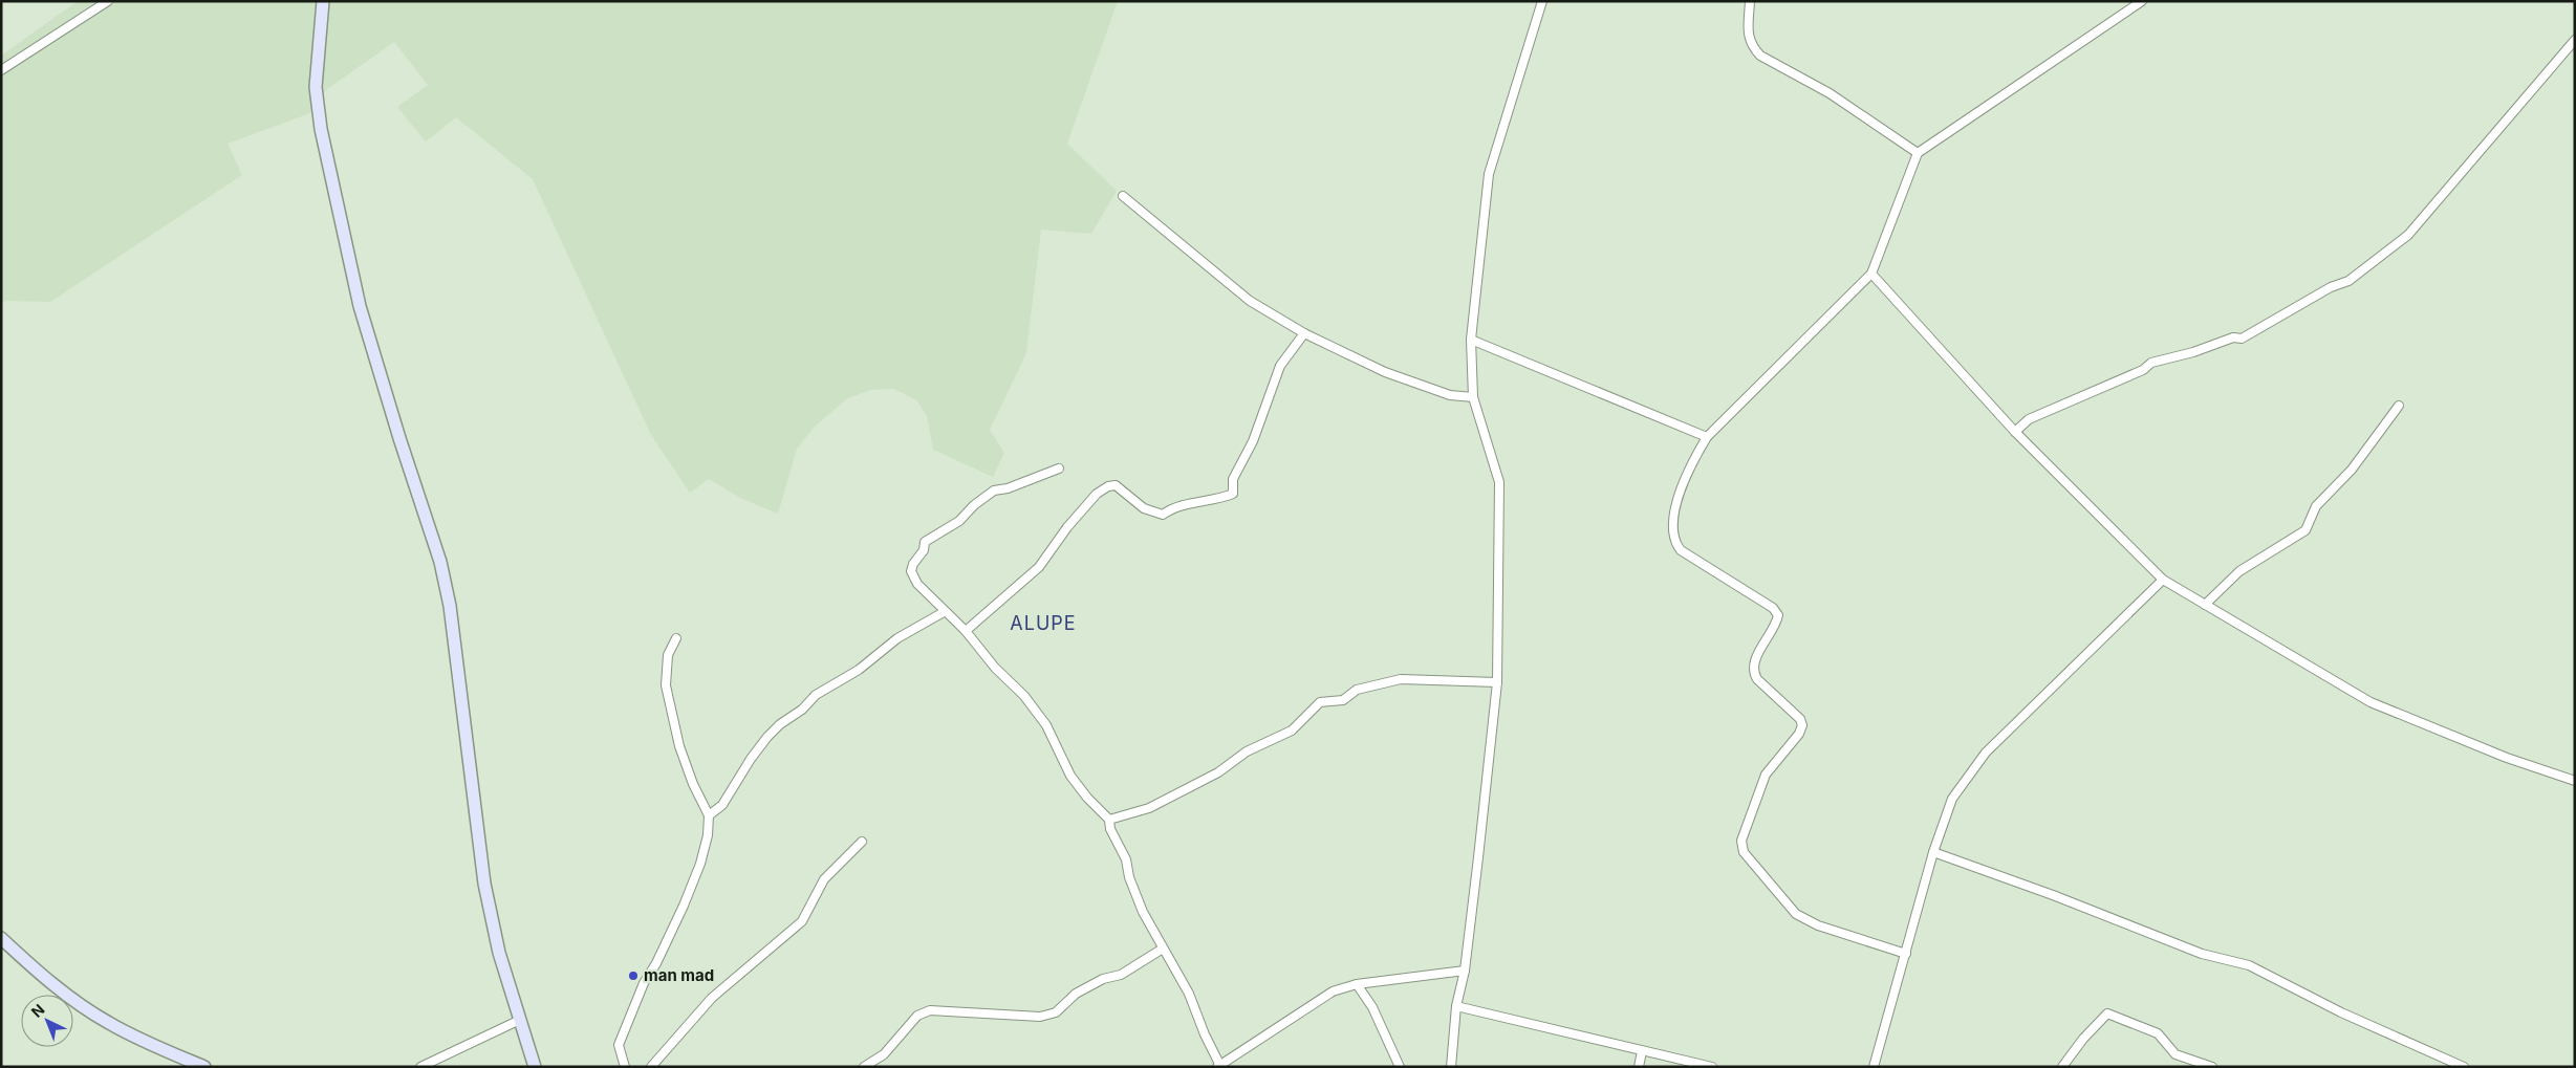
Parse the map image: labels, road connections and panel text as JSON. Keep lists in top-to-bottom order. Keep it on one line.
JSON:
{"districts":["ALUPE"],"places":["man mad"],"north":"top left"}
